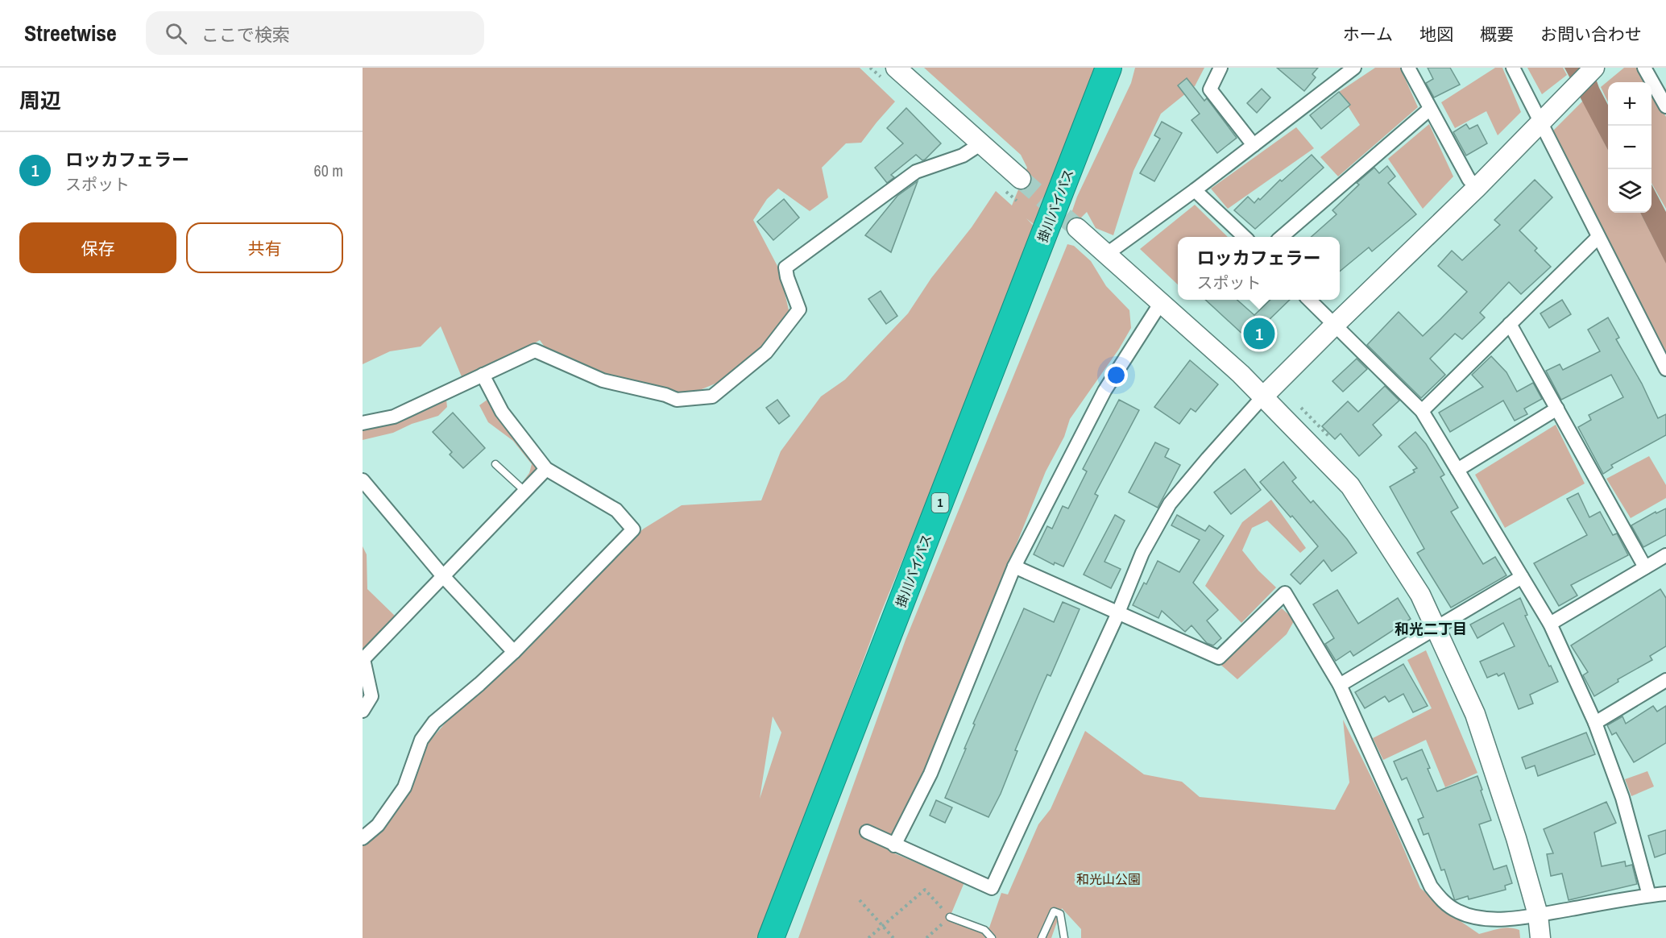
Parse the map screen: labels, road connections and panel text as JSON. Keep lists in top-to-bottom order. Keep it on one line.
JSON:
{"streets":{"highway":["掛川バイパス","1"]},"districts":["和光二丁目"],"parks":["和光山公園"],"page":{"header":"Streetwise","search":"ここで検索","nav":["ホーム","地図","概要","お問い合わせ"],"heading":"周辺","map_buttons":["+","−"],"list":[{"mark":"1","name":"ロッカフェラー","note":"スポット","value":"60 m"}],"buttons":["保存","共有"],"popup":["ロッカフェラー","スポット"],"pins":"1"}}
